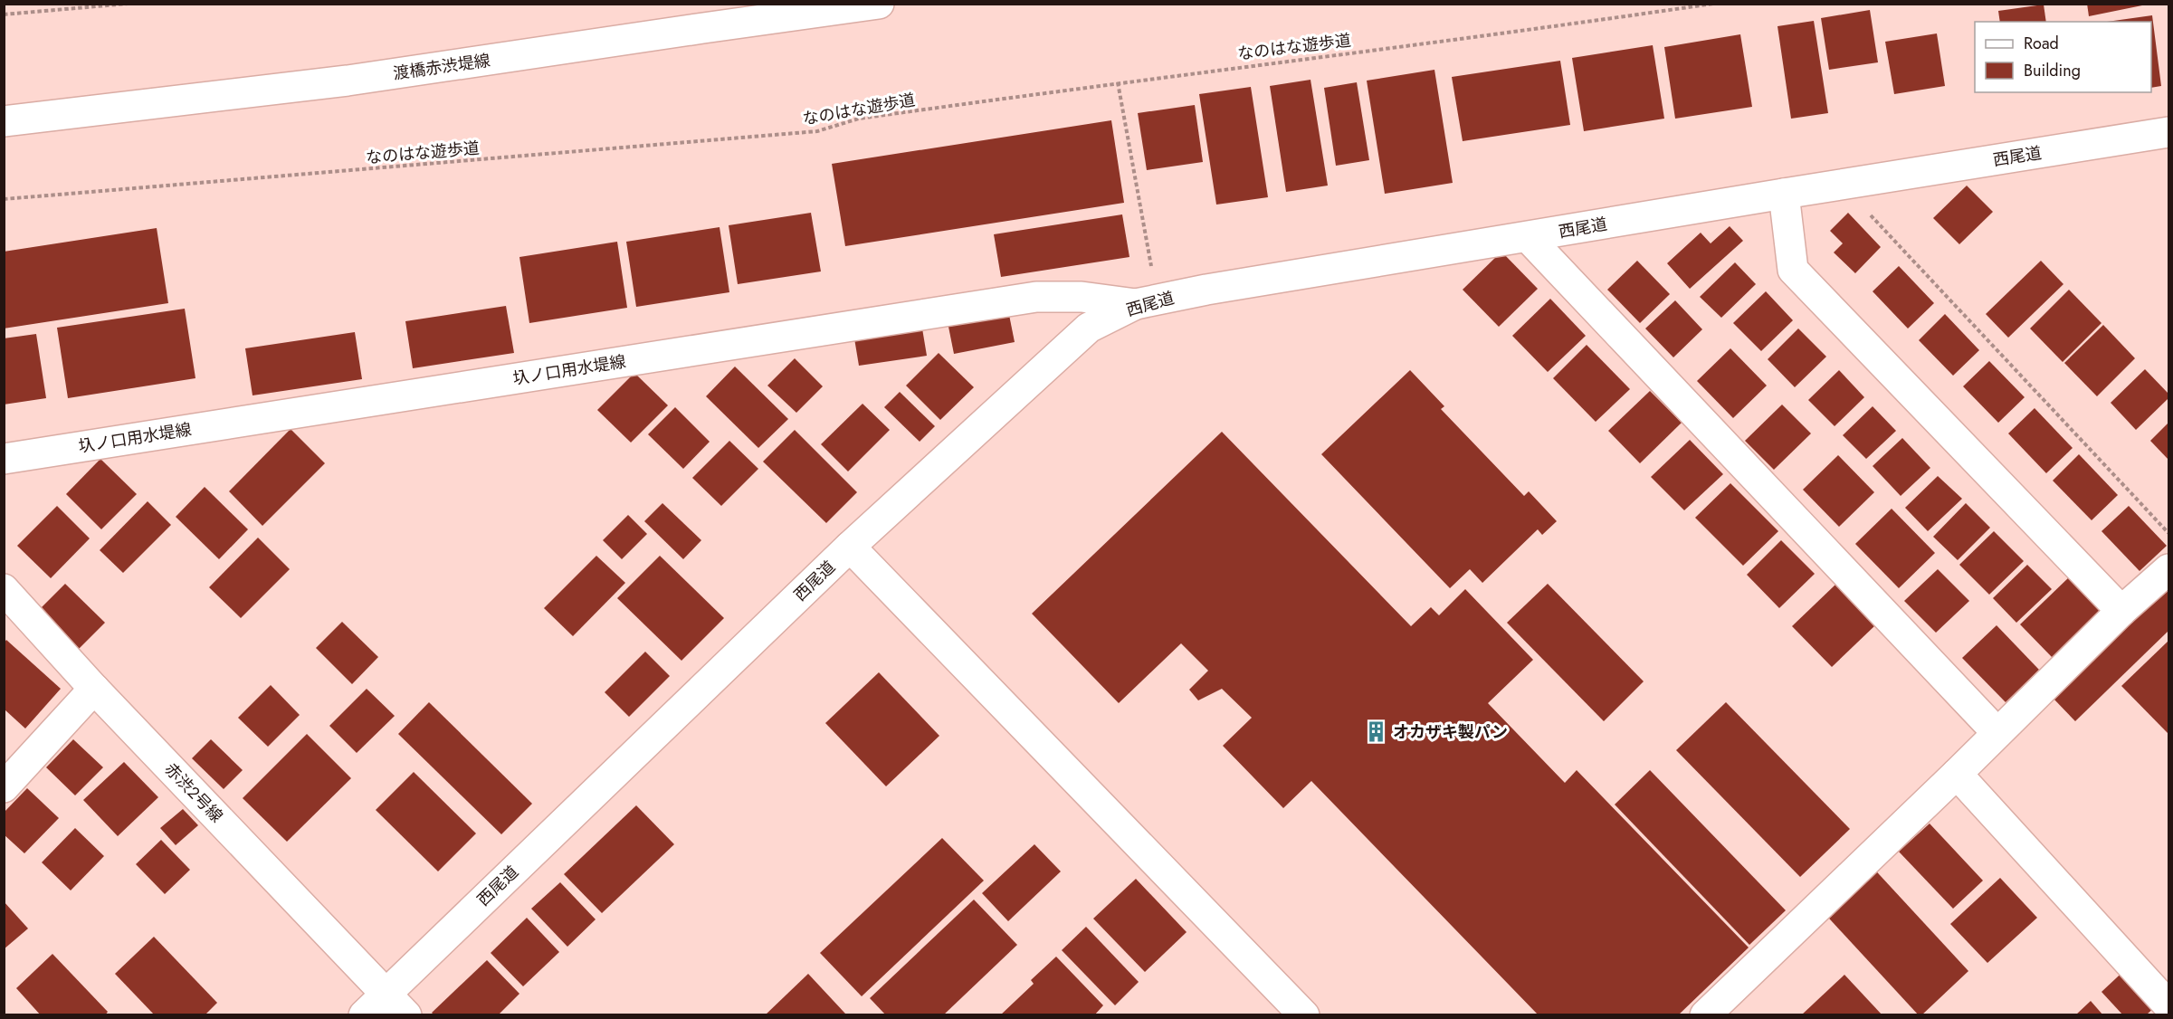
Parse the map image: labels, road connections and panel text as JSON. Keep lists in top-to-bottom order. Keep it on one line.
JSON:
{"streets":{"street":["渡橋赤渋堤線","西尾道","圦ノ口用水堤線","赤渋2号線"],"path":["なのはな遊歩道"]},"crossings":[["西尾道","圦ノ口用水堤線"],["西尾道","赤渋2号線"]],"places":{"building":["オカザキ製パン"]},"legend":["Road","Building"]}
